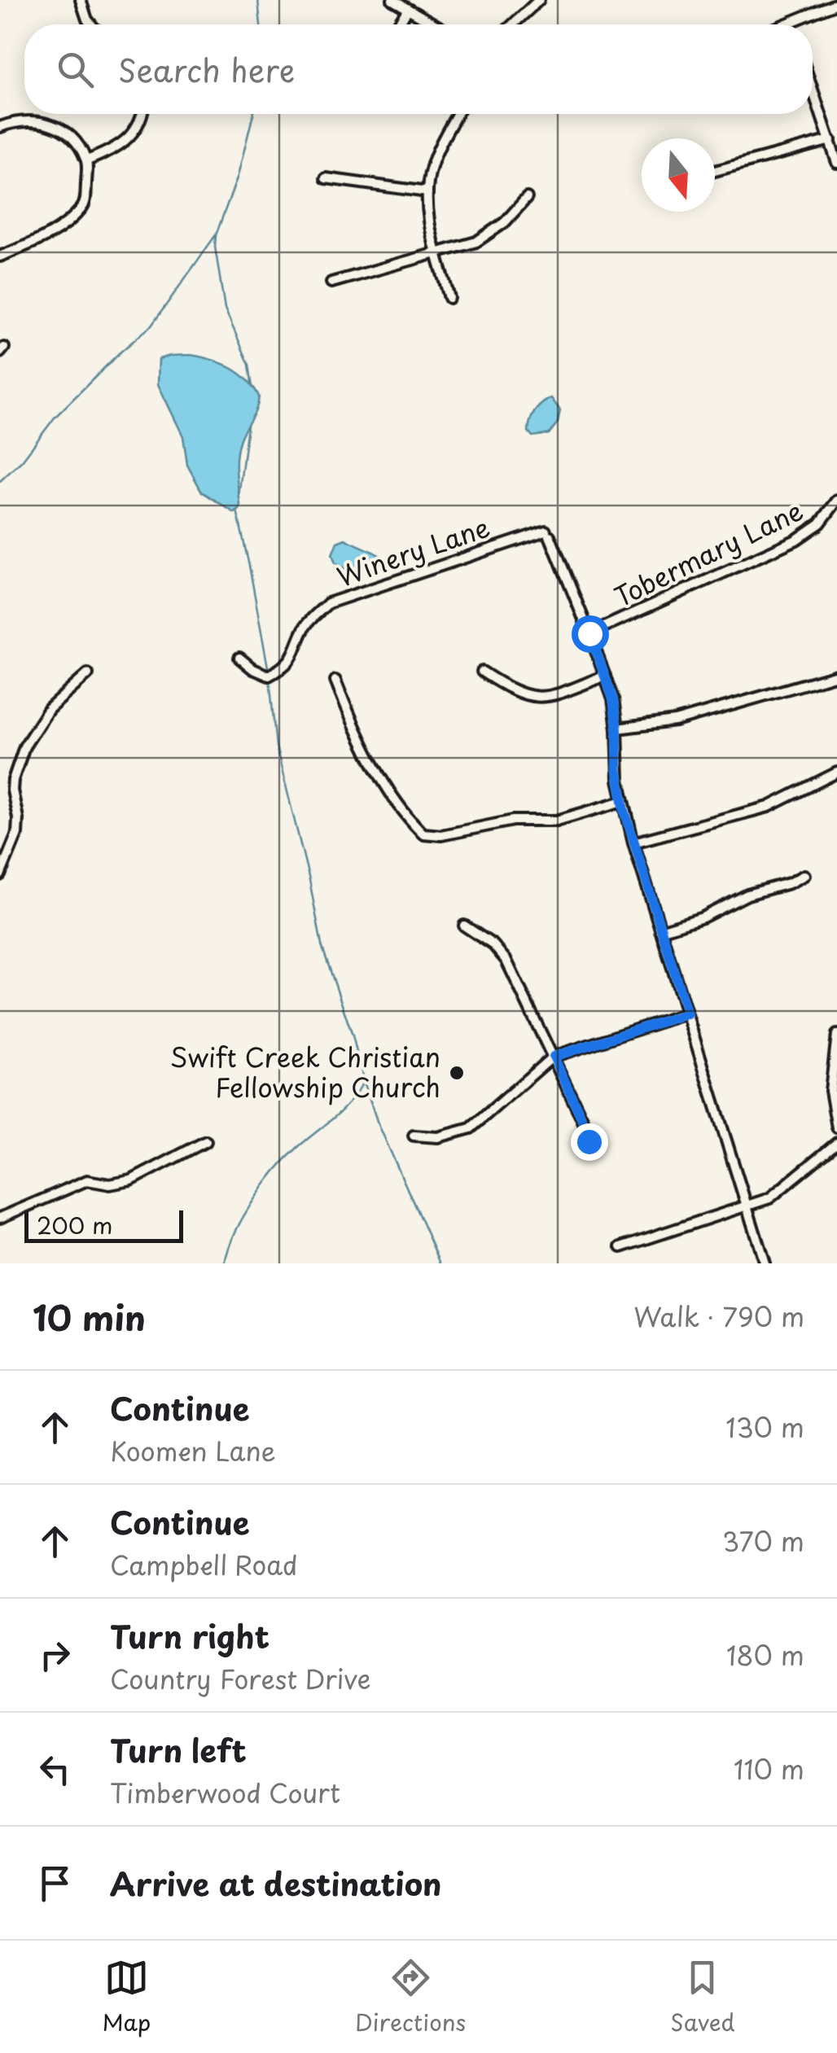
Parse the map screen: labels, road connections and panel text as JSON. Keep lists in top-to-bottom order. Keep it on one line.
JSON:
{"streets":{"street":["Winery Lane","Tobermary Lane"]},"crossings":[["Winery Lane","Tobermary Lane"]],"places":["Swift Creek Christian Fellowship Church"],"scale_bar":"200 m","north":"bottom","page":{"search":"Search here","scale":"200 m","heading":["10 min","Walk · 790 m"],"list":[["Continue","Koomen Lane","130 m"],["Continue","Campbell Road","370 m"],["Turn right","Country Forest Drive","180 m"],["Turn left","Timberwood Court","110 m"],"Arrive at destination"],"nav":["Map","Directions","Saved"]}}
